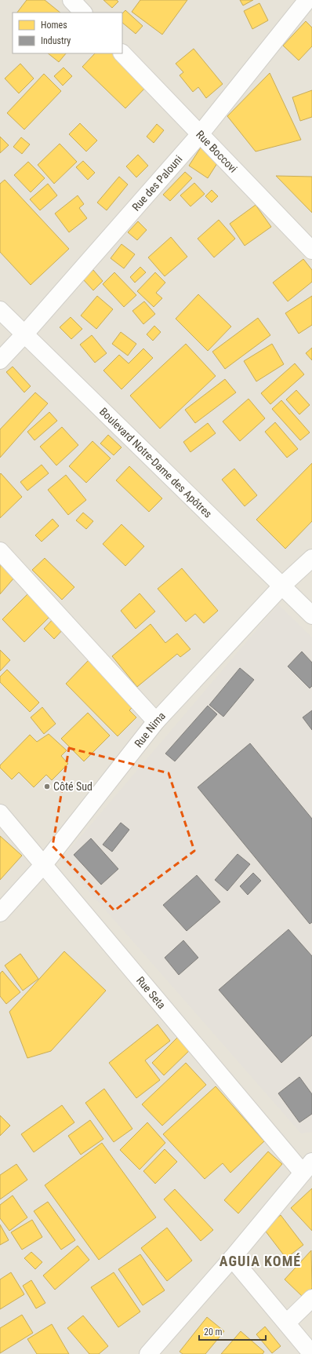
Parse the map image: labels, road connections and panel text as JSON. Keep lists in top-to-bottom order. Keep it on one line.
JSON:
{"streets":{"street":["Rue Boccovi","Rue des Palouni","Boulevard Notre-Dame des Apôtres","Rue Nima","Rue Seta"]},"crossings":[["Rue Boccovi","Rue des Palouni"],["Rue des Palouni","Boulevard Notre-Dame des Apôtres"],["Boulevard Notre-Dame des Apôtres","Rue Nima"],["Rue Nima","Rue Seta"]],"districts":["AGUIA KOMÉ"],"places":["Côté Sud"],"legend":["Homes","Industry"],"scale_bar":"20 m"}
